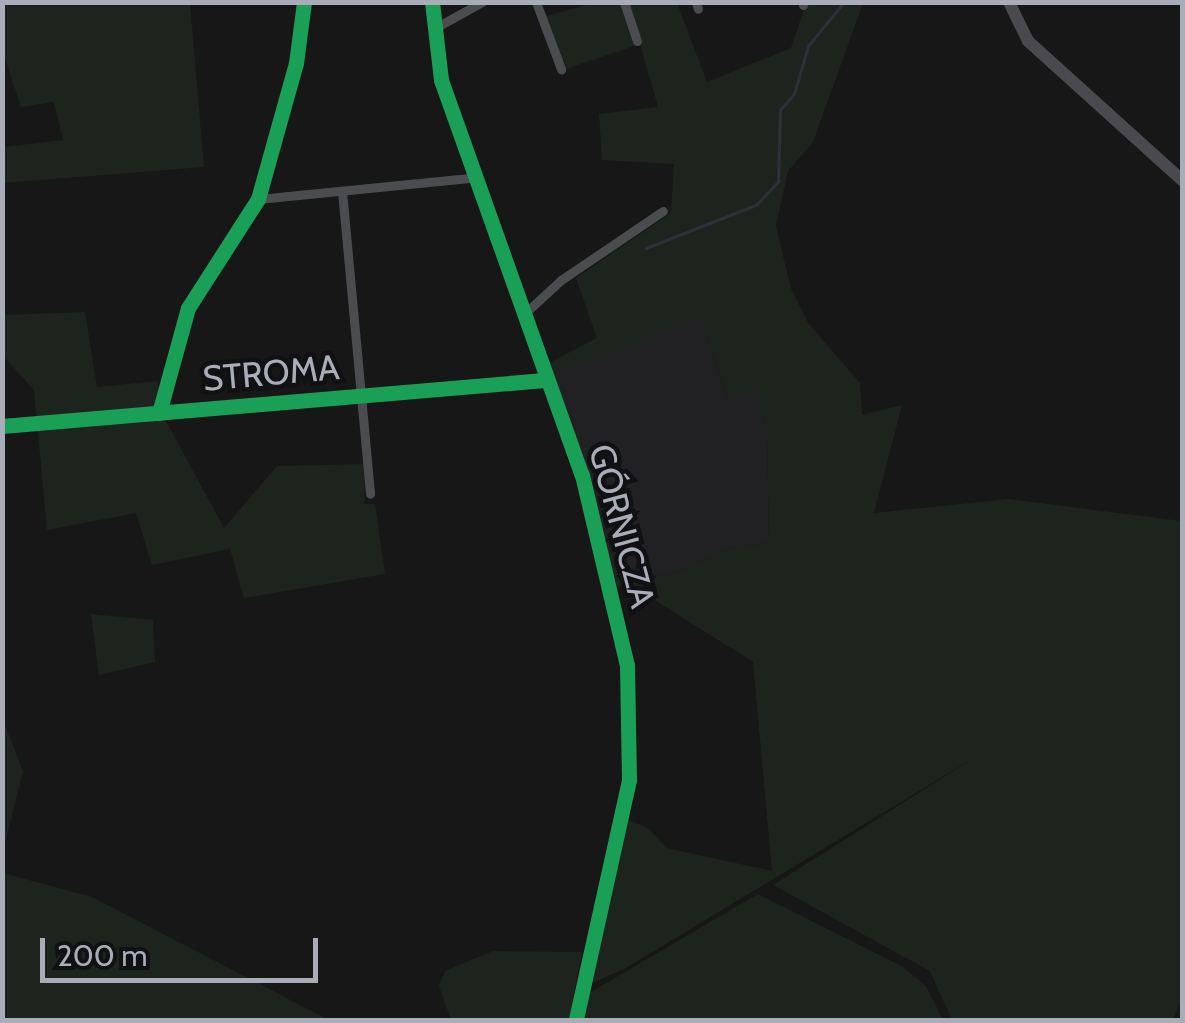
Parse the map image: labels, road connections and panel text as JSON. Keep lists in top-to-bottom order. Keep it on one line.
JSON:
{"streets":{"street":["STROMA","GÓRNICZA"]},"crossings":[["STROMA","GÓRNICZA"]],"scale_bar":"200 m"}
